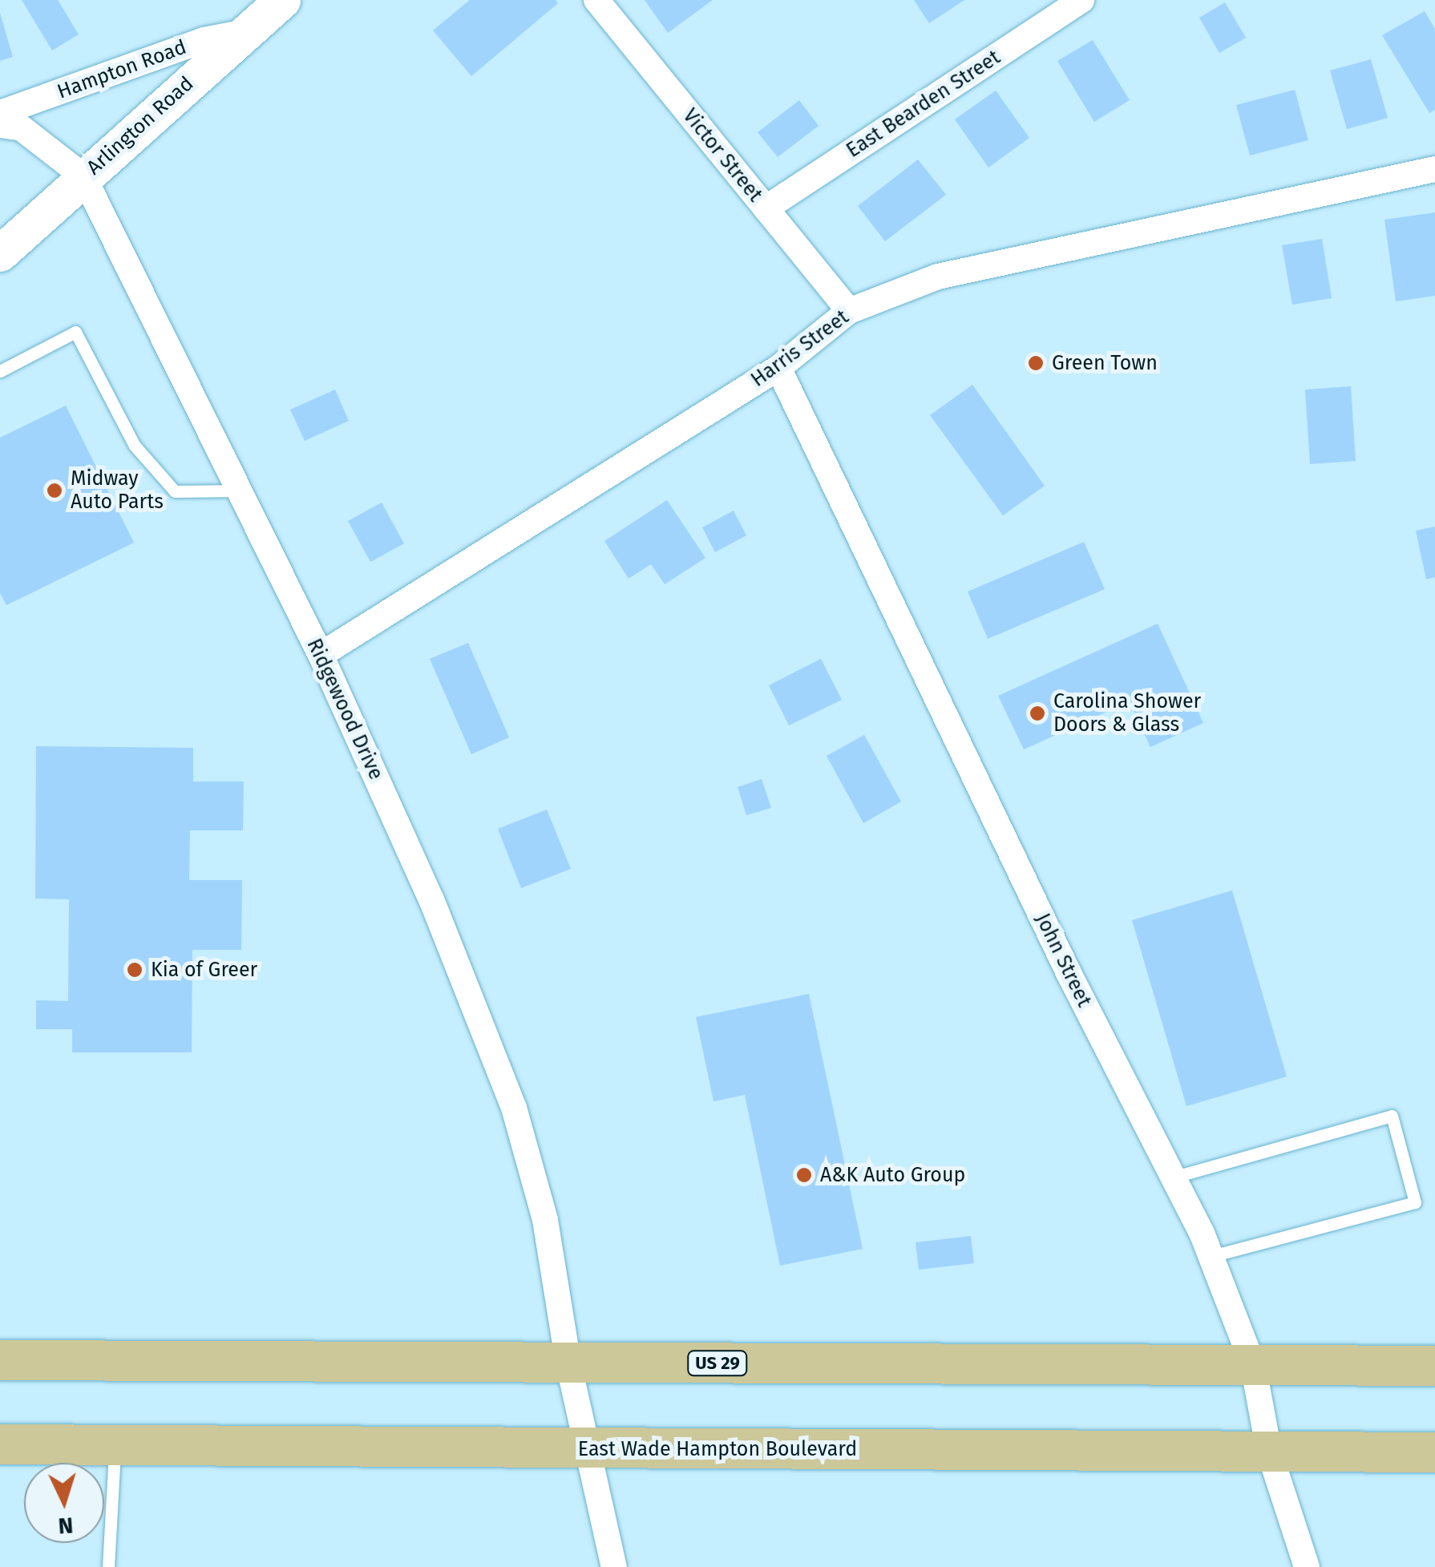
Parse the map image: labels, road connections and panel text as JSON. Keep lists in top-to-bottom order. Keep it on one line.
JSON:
{"streets":{"main road":["Arlington Road","US 29","East Wade Hampton Boulevard"],"street":["Hampton Road","East Bearden Street","Victor Street","Harris Street","Ridgewood Drive","John Street"]},"crossings":[["Hampton Road","Arlington Road"],["East Bearden Street","Victor Street"],["Arlington Road","Ridgewood Drive"],["Victor Street","Harris Street"],["Harris Street","Ridgewood Drive"],["Harris Street","John Street"],["Ridgewood Drive","US 29"],["Ridgewood Drive","East Wade Hampton Boulevard"],["John Street","US 29"],["John Street","East Wade Hampton Boulevard"]],"places":["Green Town","Midway Auto Parts","Carolina Shower Doors & Glass","Kia of Greer","A&K Auto Group"],"north":"bottom"}
